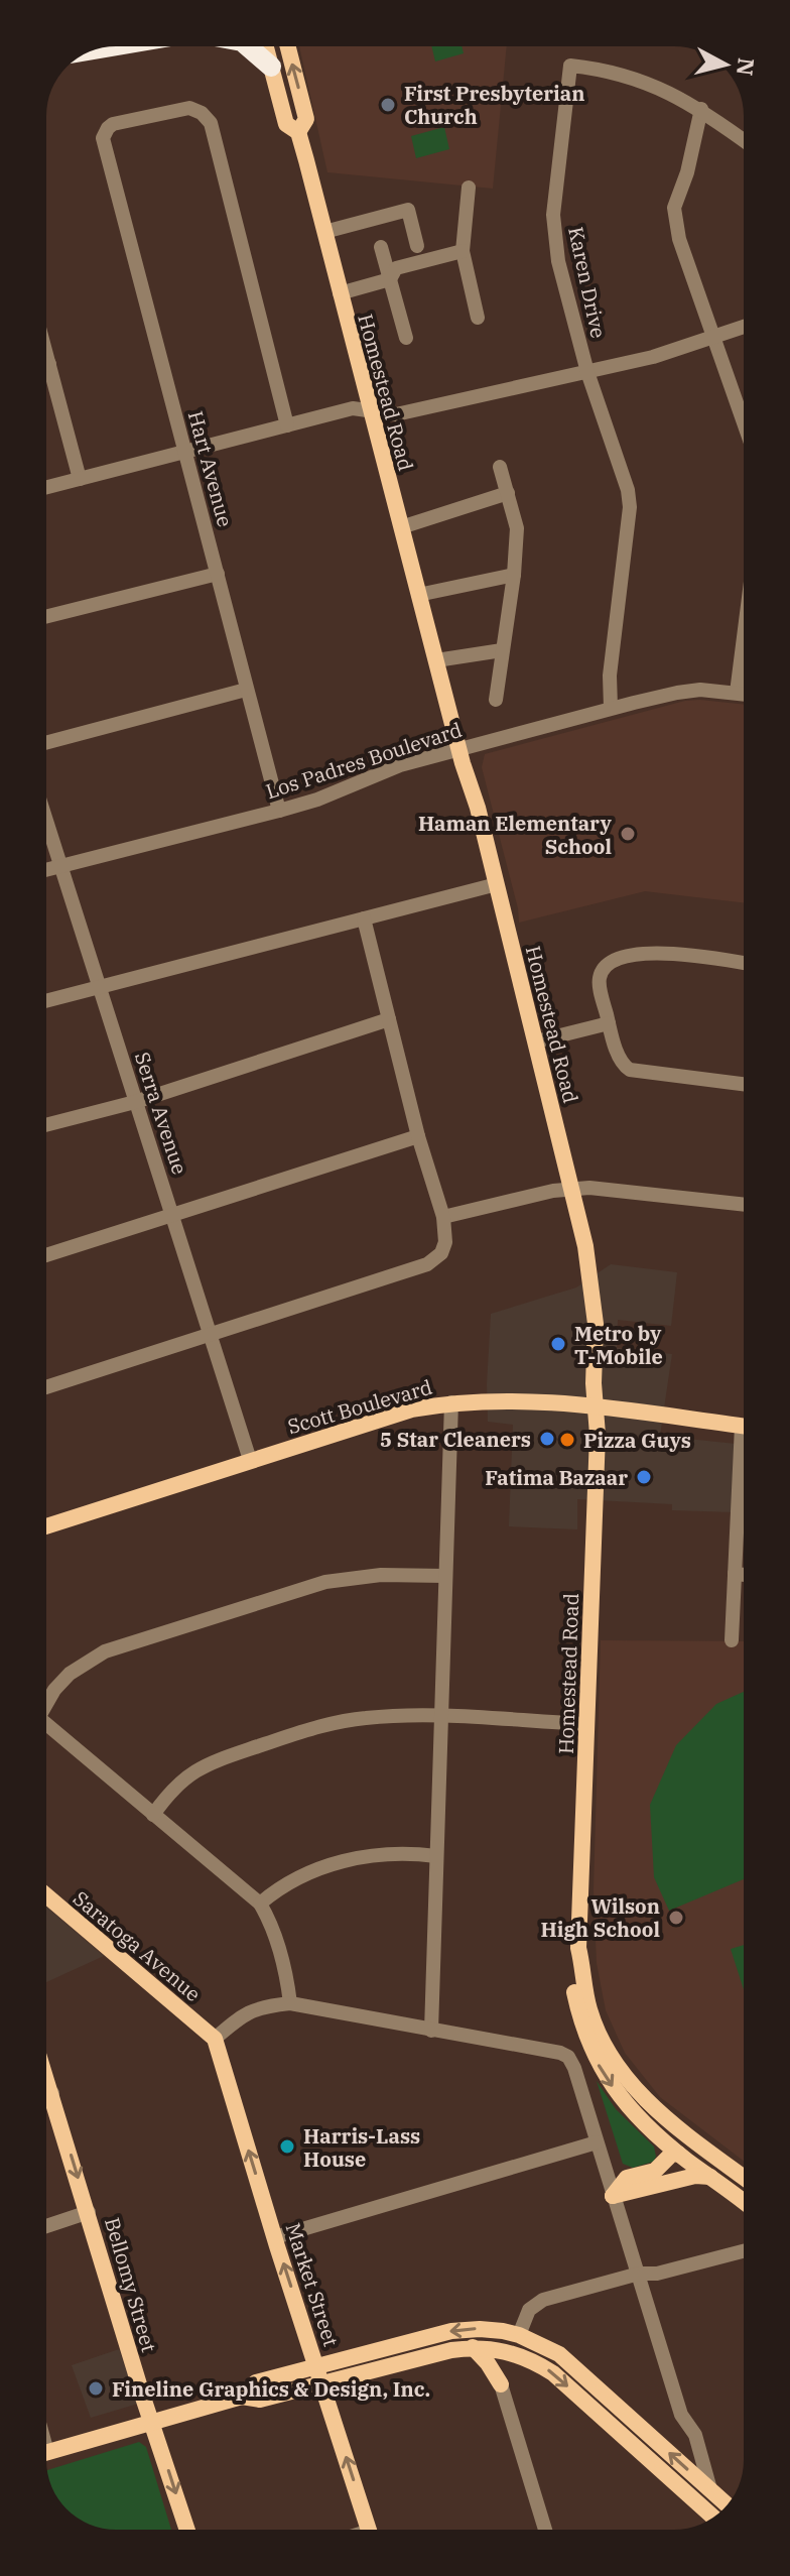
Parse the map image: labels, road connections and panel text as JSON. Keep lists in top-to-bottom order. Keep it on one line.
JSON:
{"streets":{"main road":["Homestead Road","Scott Boulevard","Saratoga Avenue","Bellomy Street","Market Street"],"street":["Karen Drive","Hart Avenue","Los Padres Boulevard","Serra Avenue"]},"crossings":[["Karen Drive","Los Padres Boulevard"],["Homestead Road","Los Padres Boulevard"],["Homestead Road","Scott Boulevard"],["Hart Avenue","Los Padres Boulevard"],["Los Padres Boulevard","Serra Avenue"],["Serra Avenue","Scott Boulevard"],["Saratoga Avenue","Market Street"]],"one_way":["Bellomy Street","Market Street"],"places":["First Presbyterian Church","Haman Elementary School","Metro by T-Mobile","5 Star Cleaners","Pizza Guys","Fatima Bazaar","Wilson High School","Harris-Lass House","Fineline Graphics & Design, Inc."],"north":"right"}
